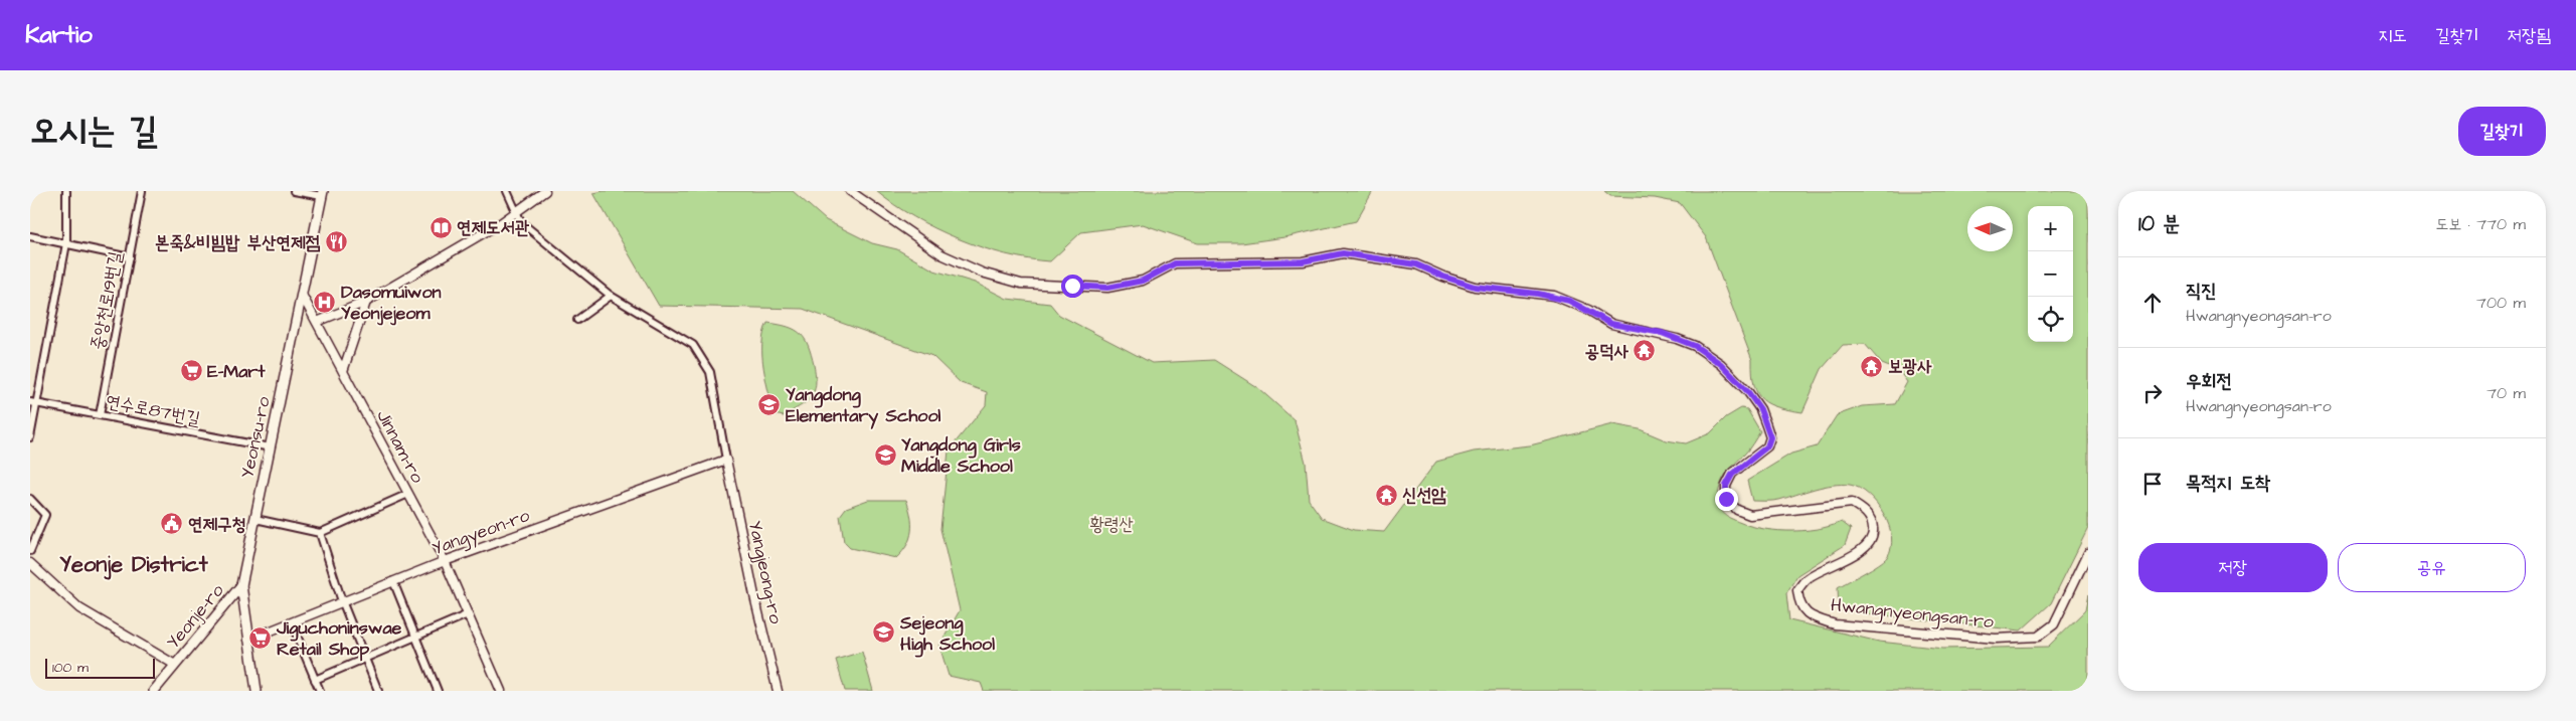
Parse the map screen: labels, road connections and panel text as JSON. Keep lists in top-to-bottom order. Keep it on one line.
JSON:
{"streets":{"main road":["Yeonsu-ro","Yeonje-ro"],"street":["중앙천로19번길","연수로87번길","Jinnam-ro","Yangyeon-ro","Yangjeong-ro","Hwangnyeongsan-ro"]},"crossings":[["중앙천로19번길","연수로87번길"],["연수로87번길","Yeonsu-ro"],["Yeonsu-ro","Jinnam-ro"],["Yeonsu-ro","Yangyeon-ro"],["Yeonsu-ro","Yeonje-ro"],["Jinnam-ro","Yangyeon-ro"],["Yangyeon-ro","Yangjeong-ro"]],"districts":["Yeonje District"],"parks":["황령산"],"places":{"library":["연제도서관"],"restaurant":["본죽&비빔밥 부산연제점"],"hospital":["Dasomuiwon Yeonjejeom"],"temple":["공덕사","보광사","신선암"],"supermarket":["E-Mart","Jiguchoninswae Retail Shop"],"school or university":["Yangdong Elementary School","Yangdong Girls Middle School","Sejeong High School"],"public building":["연제구청"]},"scale_bar":"100 m","north":"left","page":{"header":"Kartio","nav":["지도","길찾기","저장됨"],"title":"오시는 길","buttons":["길찾기",["저장","공유"]],"heading":["10 분","도보 · 770 m"],"map_buttons":["+","−"],"list":[["직진","Hwangnyeongsan-ro","700 m"],["우회전","Hwangnyeongsan-ro","70 m"],"목적지 도착"],"scale":"100 m"}}
